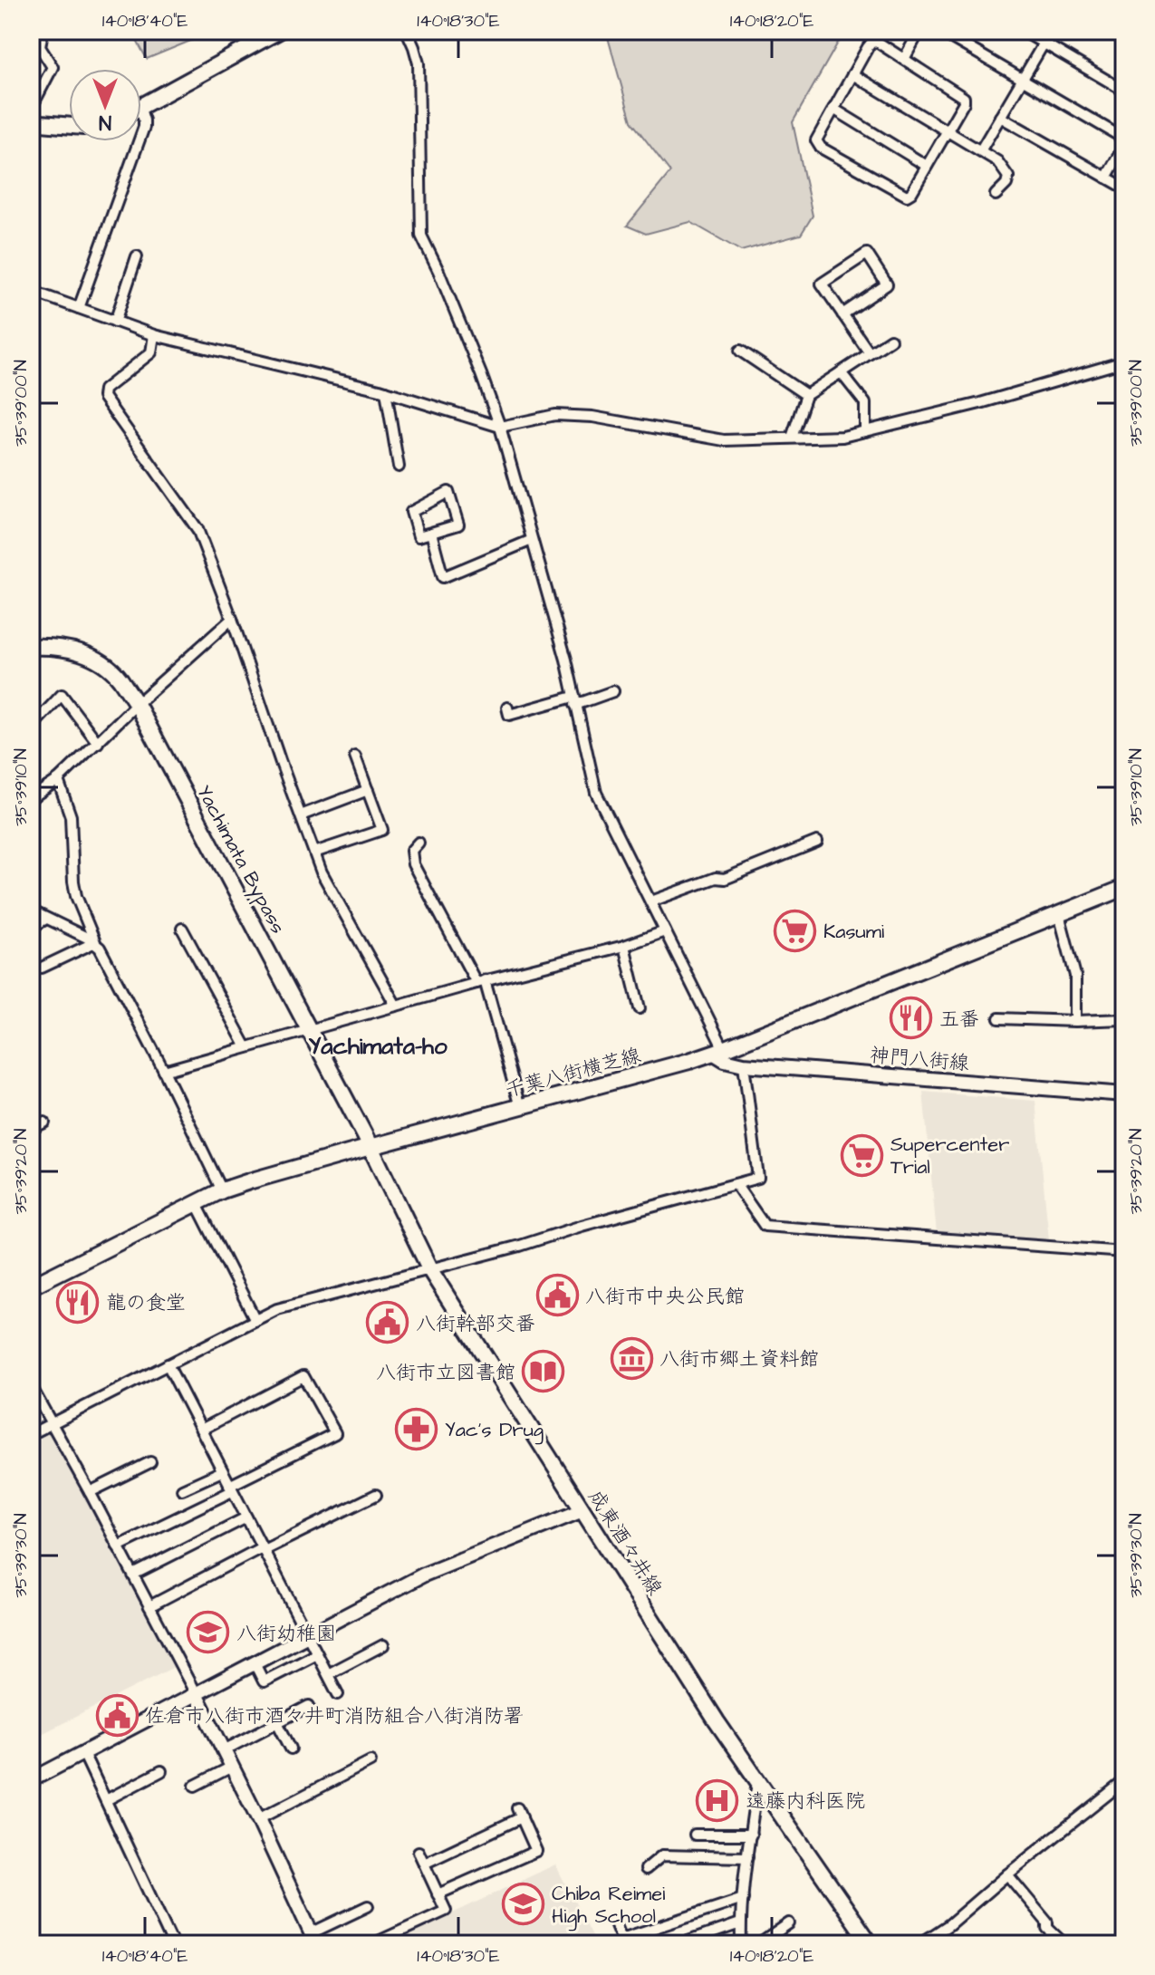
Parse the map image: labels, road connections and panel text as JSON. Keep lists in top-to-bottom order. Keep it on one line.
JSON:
{"streets":{"main road":["Yachimata Bypass","千葉八街横芝線","成東酒々井線"],"street":["神門八街線"]},"crossings":[["Yachimata Bypass","千葉八街横芝線"],["Yachimata Bypass","成東酒々井線"],["神門八街線","千葉八街横芝線"],["千葉八街横芝線","成東酒々井線"]],"districts":["Yachimata-ho"],"places":{"supermarket":["Kasumi","Supercenter Trial"],"restaurant":["五番","龍の食堂"],"public building":["八街市中央公民館","八街幹部交番","佐倉市八街市酒々井町消防組合八街消防署"],"museum":["八街市郷土資料館"],"library":["八街市立図書館"],"pharmacy":["Yac's Drug"],"school or university":["八街幼稚園","Chiba Reimei High School"],"hospital":["遠藤内科医院"]},"north":"bottom","coordinates":["140°18'40\"E","140°18'30\"E","140°18'20\"E","35°39'00\"N","35°39'10\"N","35°39'20\"N","35°39'30\"N"]}
